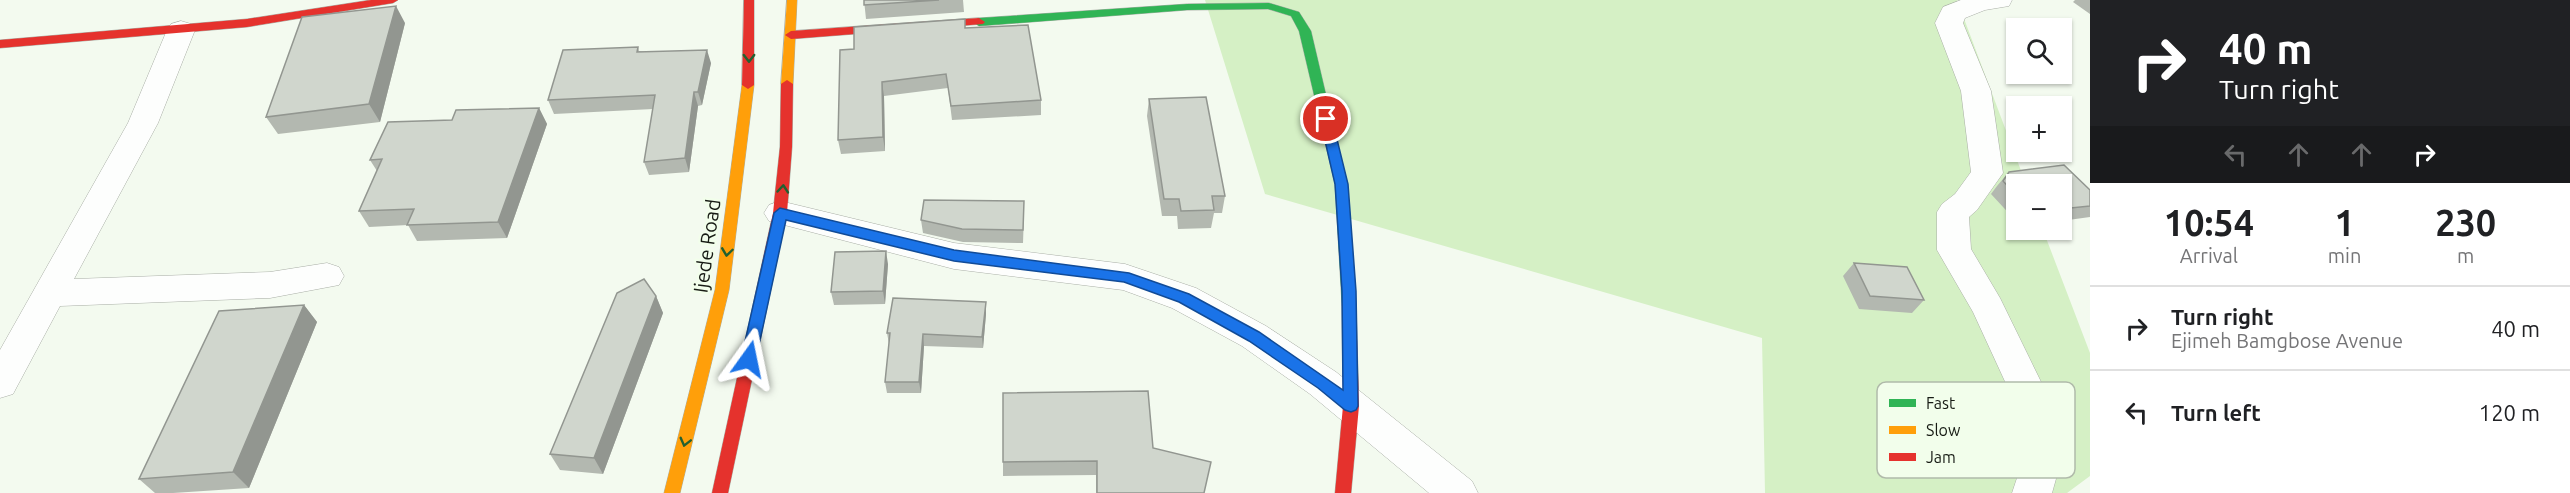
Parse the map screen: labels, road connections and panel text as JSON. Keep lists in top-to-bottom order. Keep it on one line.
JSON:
{"streets":{"main road":["Ijede Road"]},"legend":["Fast","Slow","Jam"],"page":{"turn":["40 m","Turn right"],"map_buttons":["+","−"],"eta":["10:54","Arrival","1","min","230","m"],"list":[{"name":"Turn right","note":"Ejimeh Bamgbose Avenue","value":"40 m"},{"name":"Turn left","value":"120 m"}]}}
